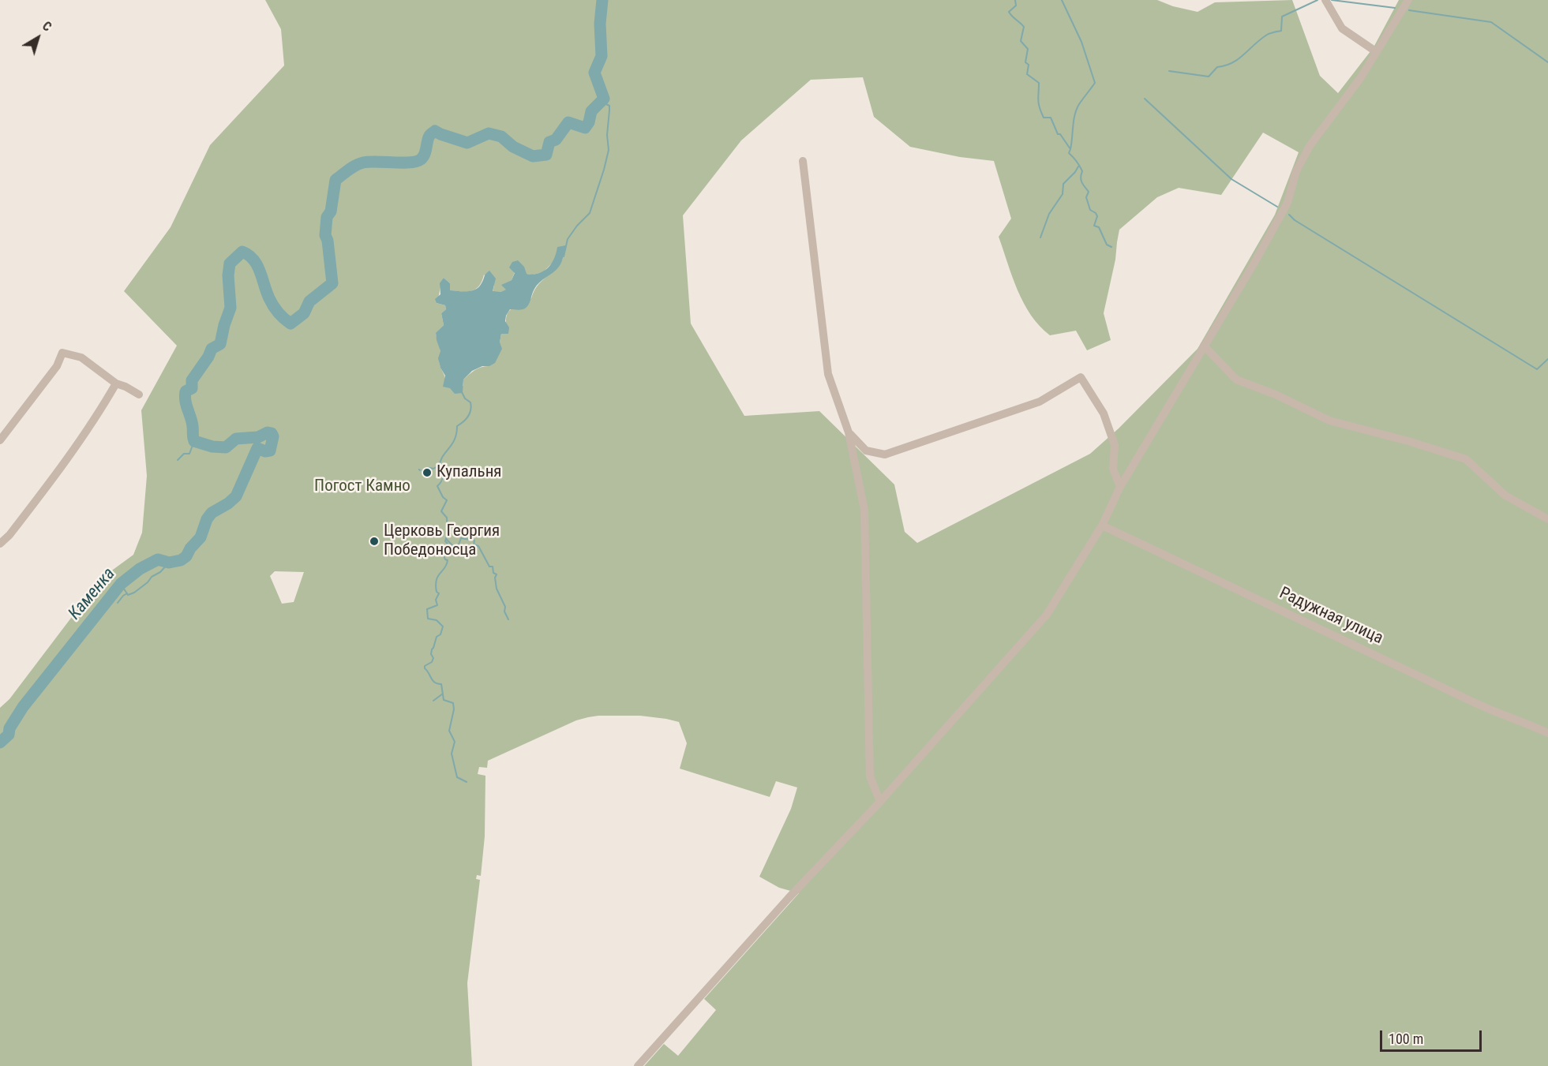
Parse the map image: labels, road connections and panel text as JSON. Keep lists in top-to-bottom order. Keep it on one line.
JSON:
{"streets":{"street":["Радужная улица"]},"water":["Каменка"],"parks":["Погост Камно"],"places":["Купальня","Церковь Георгия Победоносца"],"scale_bar":"100 m","north":"top right"}
